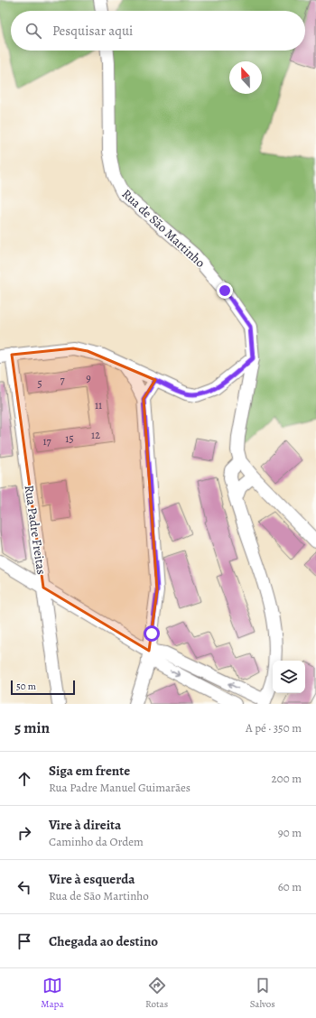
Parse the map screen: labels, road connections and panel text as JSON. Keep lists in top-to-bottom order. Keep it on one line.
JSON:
{"streets":{"street":["Rua de São Martinho","Rua Padre Freitas"]},"house_numbers":["9","7","5","11","12","15","17"],"scale_bar":"50 m","north":"top","page":{"search":"Pesquisar aqui","scale":"50 m","heading":["5 min","A pé · 350 m"],"list":[["Siga em frente","Rua Padre Manuel Guimarães","200 m"],["Vire à direita","Caminho da Ordem","90 m"],["Vire à esquerda","Rua de São Martinho","60 m"],"Chegada ao destino"],"nav":["Mapa","Rotas","Salvos"]}}
